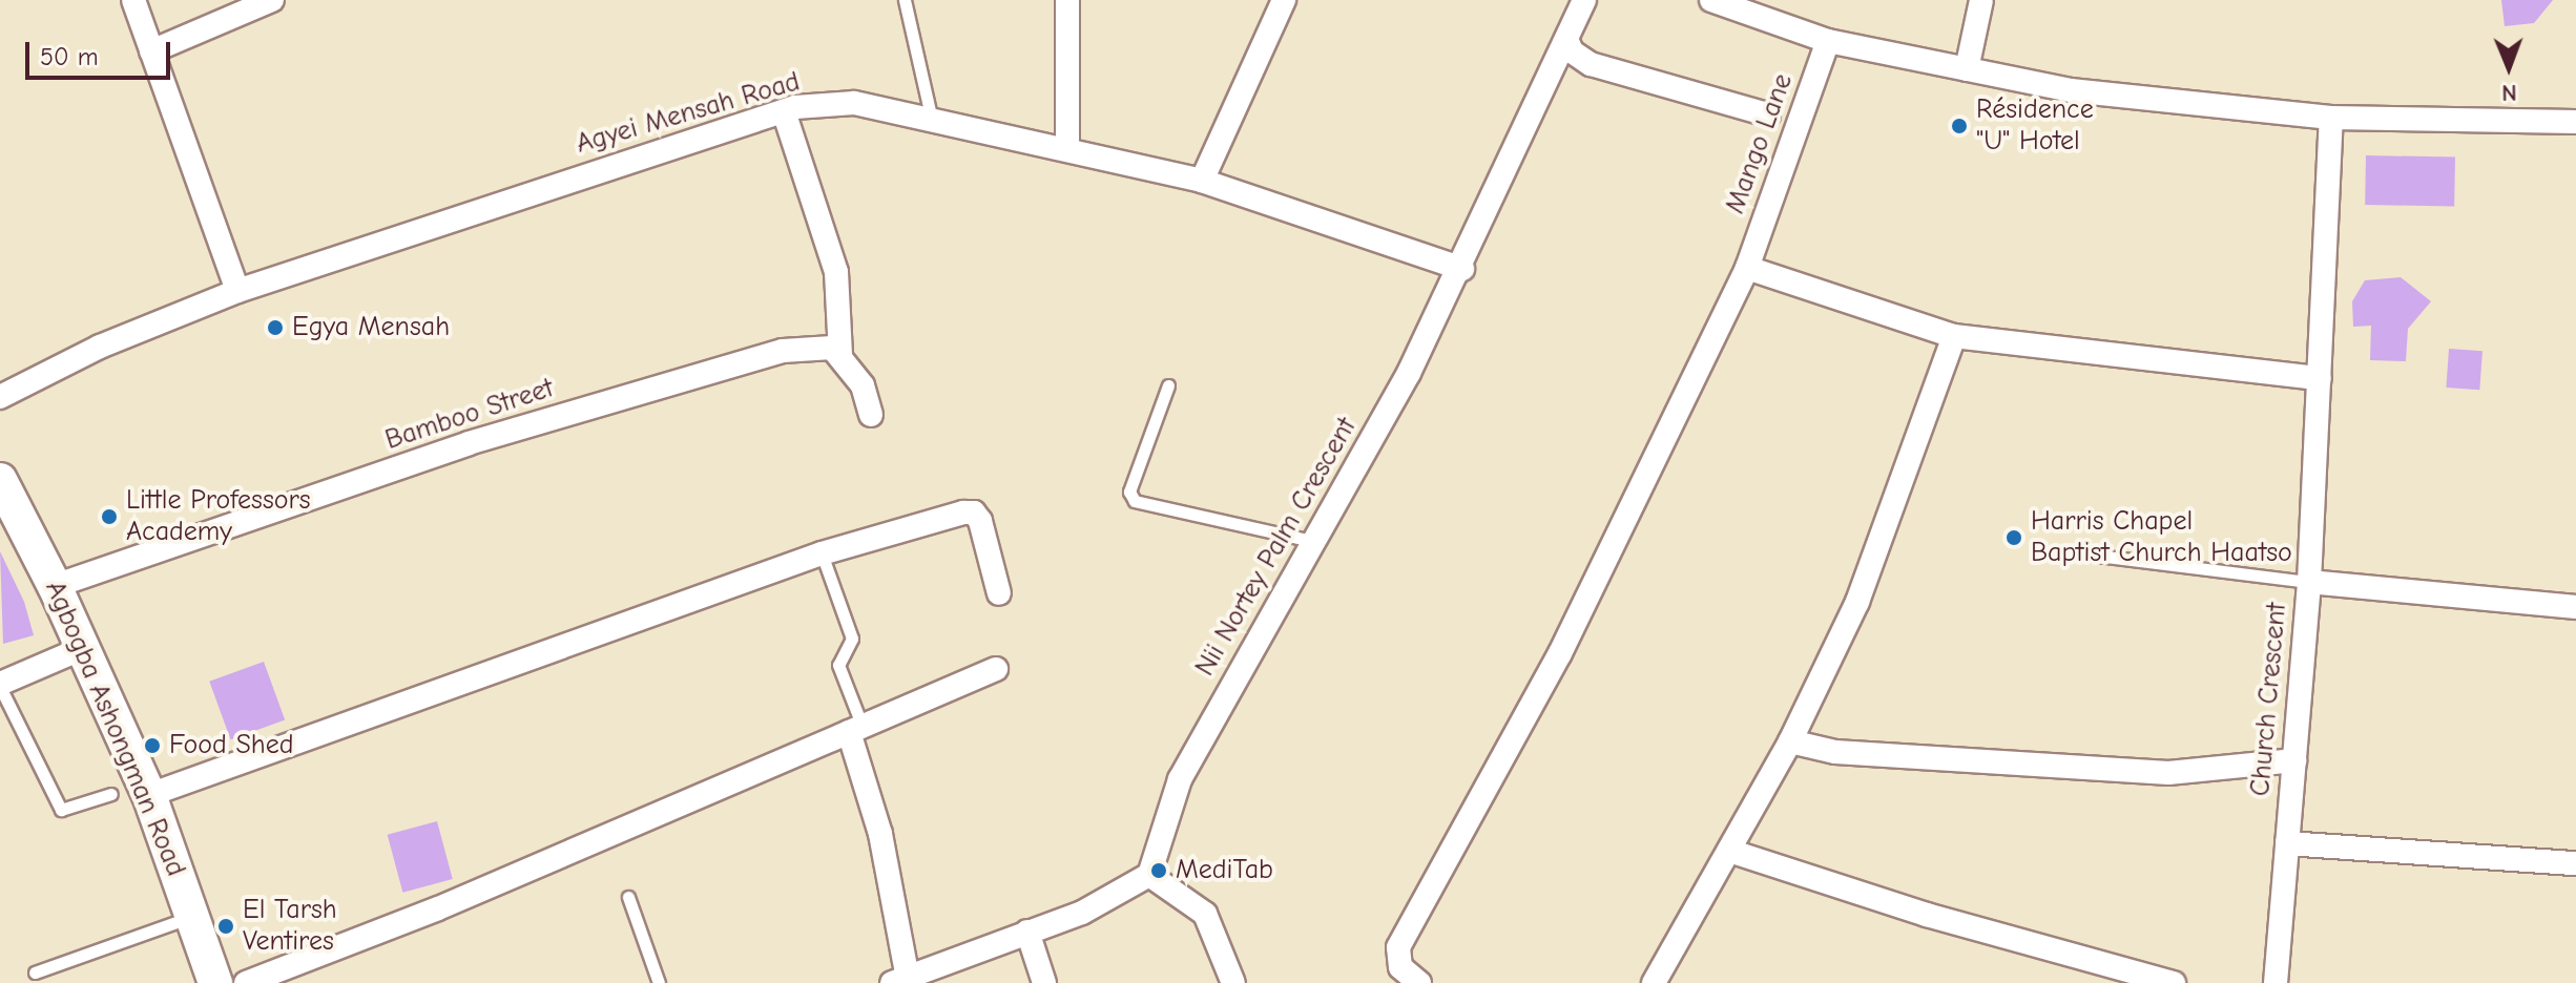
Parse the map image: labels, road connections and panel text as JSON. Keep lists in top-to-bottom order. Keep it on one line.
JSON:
{"streets":{"street":["Agyei Mensah Road","Mango Lane","Bamboo Street","Nii Nortey Palm Crescent","Church Crescent","Agbogba Ashongman Road"]},"crossings":[["Agyei Mensah Road","Nii Nortey Palm Crescent"],["Bamboo Street","Agbogba Ashongman Road"]],"places":["Résidence \"U\" Hotel","Egya Mensah","Little Professors Academy","Harris Chapel Baptist Church Haatso","Food Shed","MediTab","El Tarsh Ventires"],"scale_bar":"50 m","north":"bottom"}
